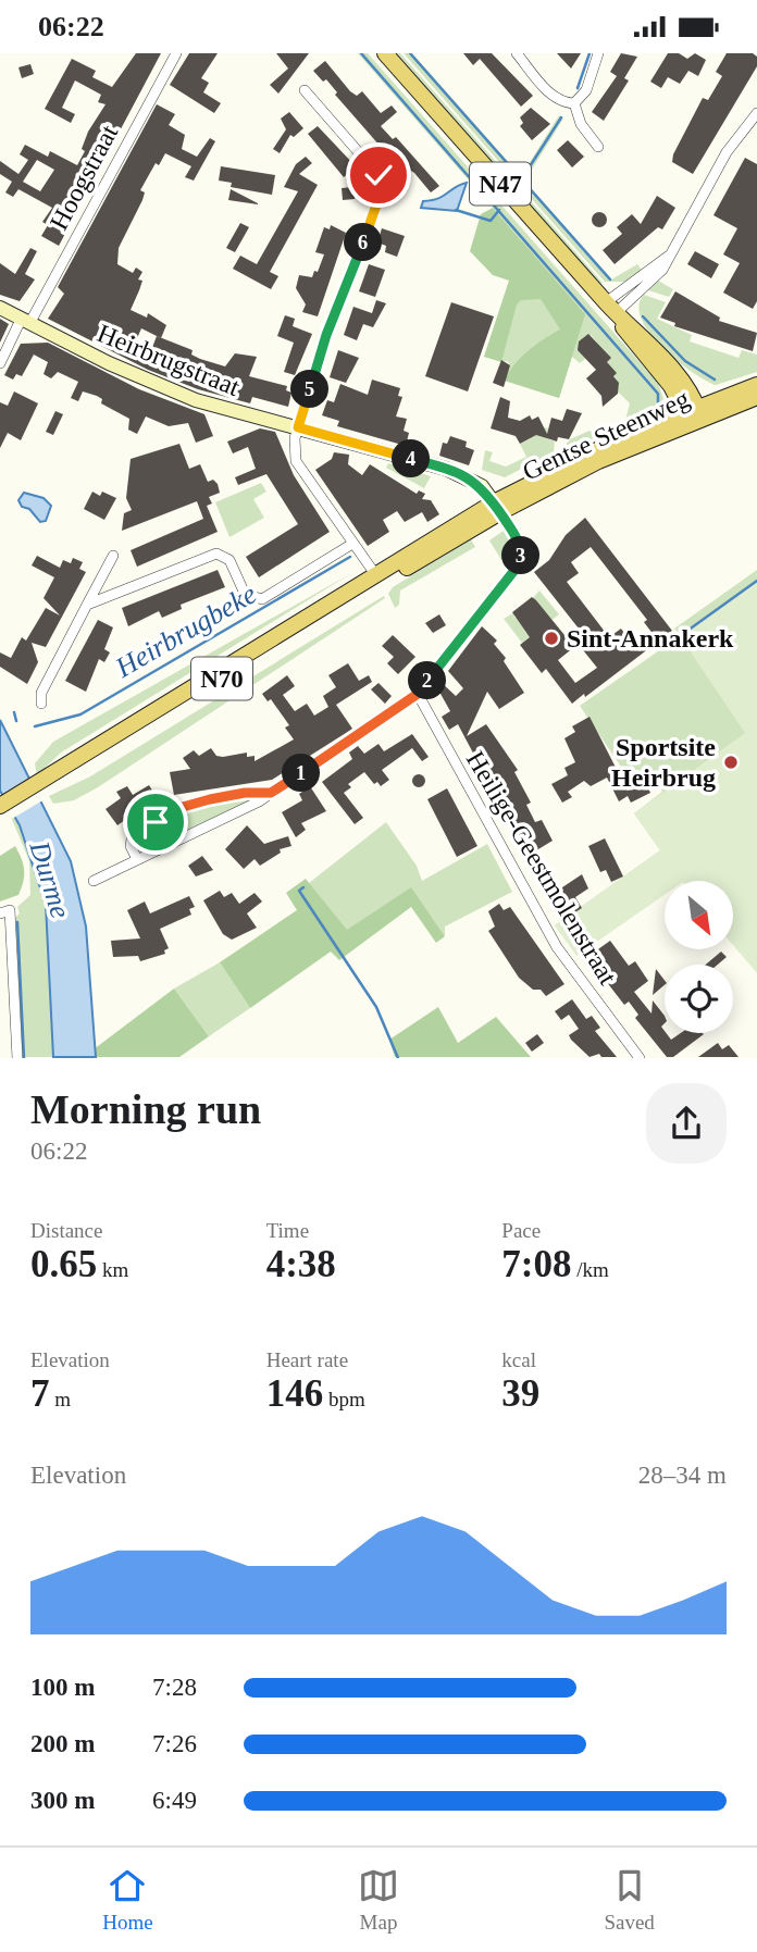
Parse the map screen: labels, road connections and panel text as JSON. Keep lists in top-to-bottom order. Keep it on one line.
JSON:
{"streets":{"main road":["N47","Gentse Steenweg","N70"],"street":["Hoogstraat","Heirbrugstraat","Heilige-Geestmolenstraat"]},"crossings":[["Hoogstraat","Heirbrugstraat"],["N47","Gentse Steenweg"],["Heirbrugstraat","Gentse Steenweg"],["Gentse Steenweg","N70"]],"water":["Heirbrugbeke","Durme"],"places":["Sint-Annakerk","Sportsite Heirbrug"],"north":"bottom right","page":{"status":"06:22","pins":["6","5","4","3","2","1"],"heading":["Morning run","06:22"],"stats":[["Distance","0.65 km"],["Time","4:38"],["Pace","7:08 /km"],["Elevation","7 m"],["Heart rate","146 bpm"],["kcal","39"]],"chart":["Elevation","28–34 m"],"list":[{"name":"100 m","note":"7:28"},{"name":"200 m","note":"7:26"},{"name":"300 m","note":"6:49"}],"tabs":["Home","Map","Saved"]}}
